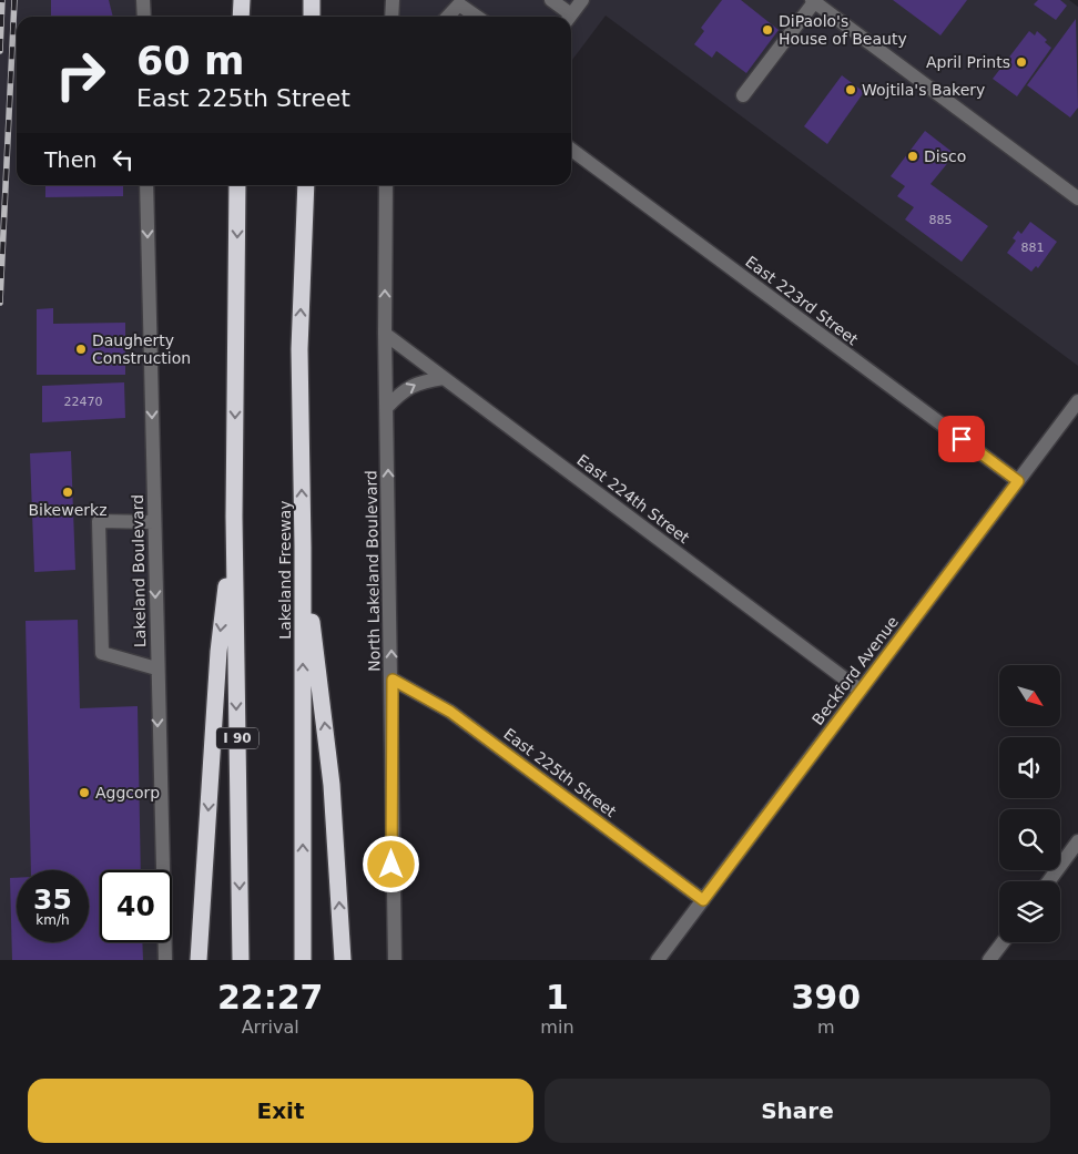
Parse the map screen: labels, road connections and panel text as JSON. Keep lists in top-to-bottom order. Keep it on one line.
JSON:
{"streets":{"highway":["Lakeland Freeway","I 90"],"street":["East 223rd Street","East 224th Street","Lakeland Boulevard","North Lakeland Boulevard","Beckford Avenue","East 225th Street"]},"crossings":[["East 223rd Street","Beckford Avenue"],["East 224th Street","North Lakeland Boulevard"],["East 224th Street","Beckford Avenue"],["North Lakeland Boulevard","East 225th Street"],["Beckford Avenue","East 225th Street"]],"one_way":["Lakeland Boulevard","North Lakeland Boulevard"],"places":["DiPaolo's House of Beauty","April Prints","Wojtila's Bakery","Disco","Daugherty Construction","Bikewerkz","Aggcorp"],"house_numbers":["885","881","22470"],"north":"bottom right","page":{"turn":["60 m","East 225th Street"],"then":"Then","speed":"35 km/h","limit":"40","eta":["22:27","Arrival","1","min","390","m"],"buttons":["Exit","Share"]}}
